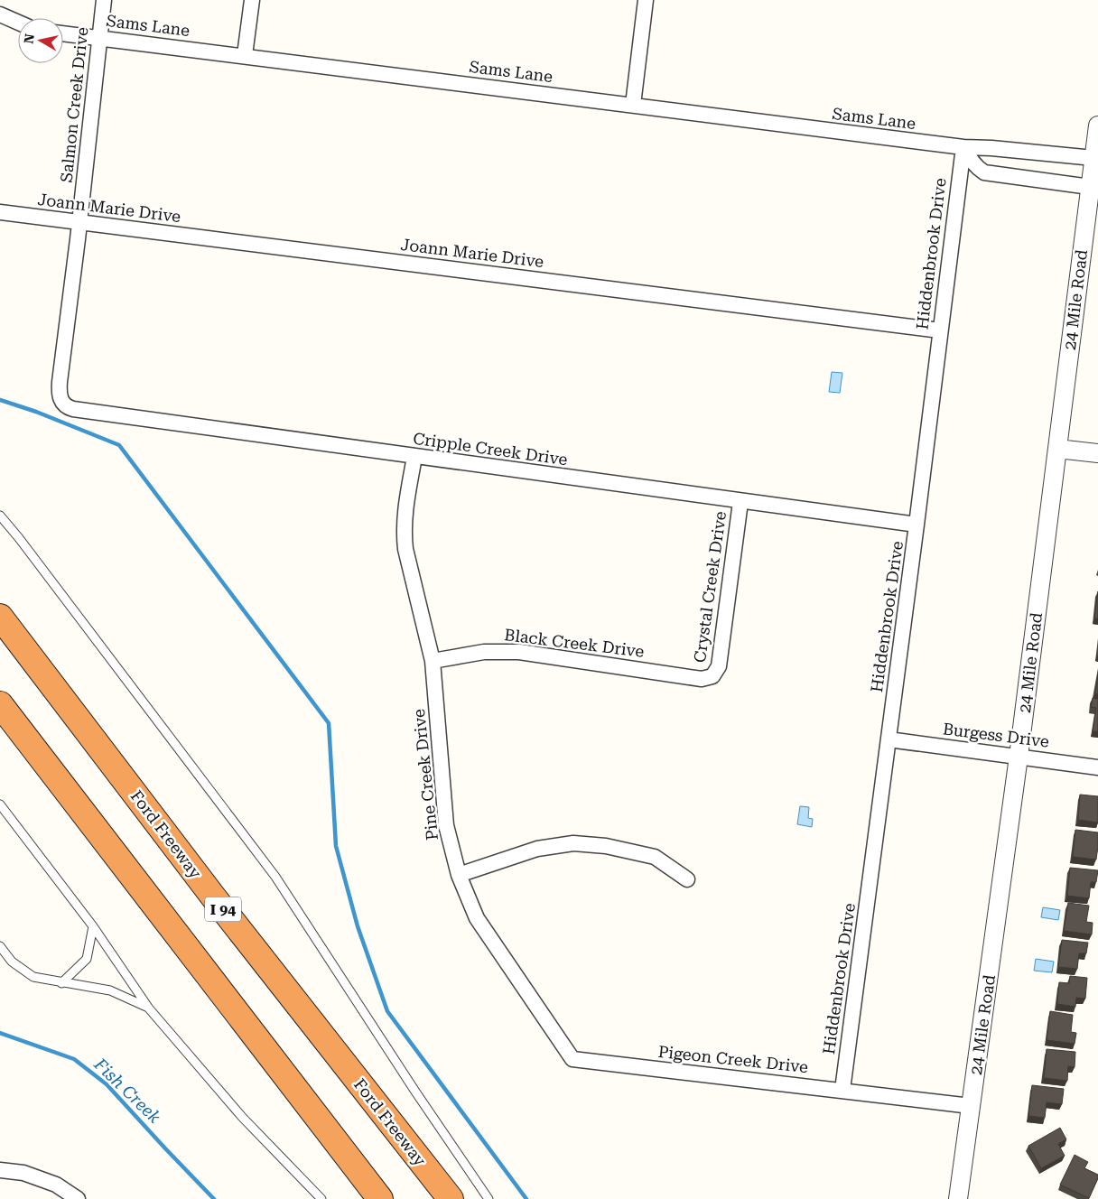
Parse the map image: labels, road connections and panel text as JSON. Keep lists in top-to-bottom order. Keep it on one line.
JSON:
{"streets":{"highway":["Ford Freeway","I 94"],"street":["Sams Lane","Salmon Creek Drive","Joann Marie Drive","Hiddenbrook Drive","24 Mile Road","Cripple Creek Drive","Crystal Creek Drive","Black Creek Drive","Burgess Drive","Pine Creek Drive","Pigeon Creek Drive"]},"crossings":[["Sams Lane","Salmon Creek Drive"],["Sams Lane","Hiddenbrook Drive"],["Sams Lane","24 Mile Road"],["Salmon Creek Drive","Joann Marie Drive"],["Salmon Creek Drive","Cripple Creek Drive"],["Joann Marie Drive","Hiddenbrook Drive"],["Hiddenbrook Drive","Cripple Creek Drive"],["Hiddenbrook Drive","Burgess Drive"],["Hiddenbrook Drive","Pigeon Creek Drive"],["24 Mile Road","Burgess Drive"],["24 Mile Road","Pigeon Creek Drive"],["Cripple Creek Drive","Crystal Creek Drive"],["Cripple Creek Drive","Pine Creek Drive"],["Crystal Creek Drive","Black Creek Drive"],["Black Creek Drive","Pine Creek Drive"],["Pine Creek Drive","Pigeon Creek Drive"]],"water":["Fish Creek"],"north":"left"}
